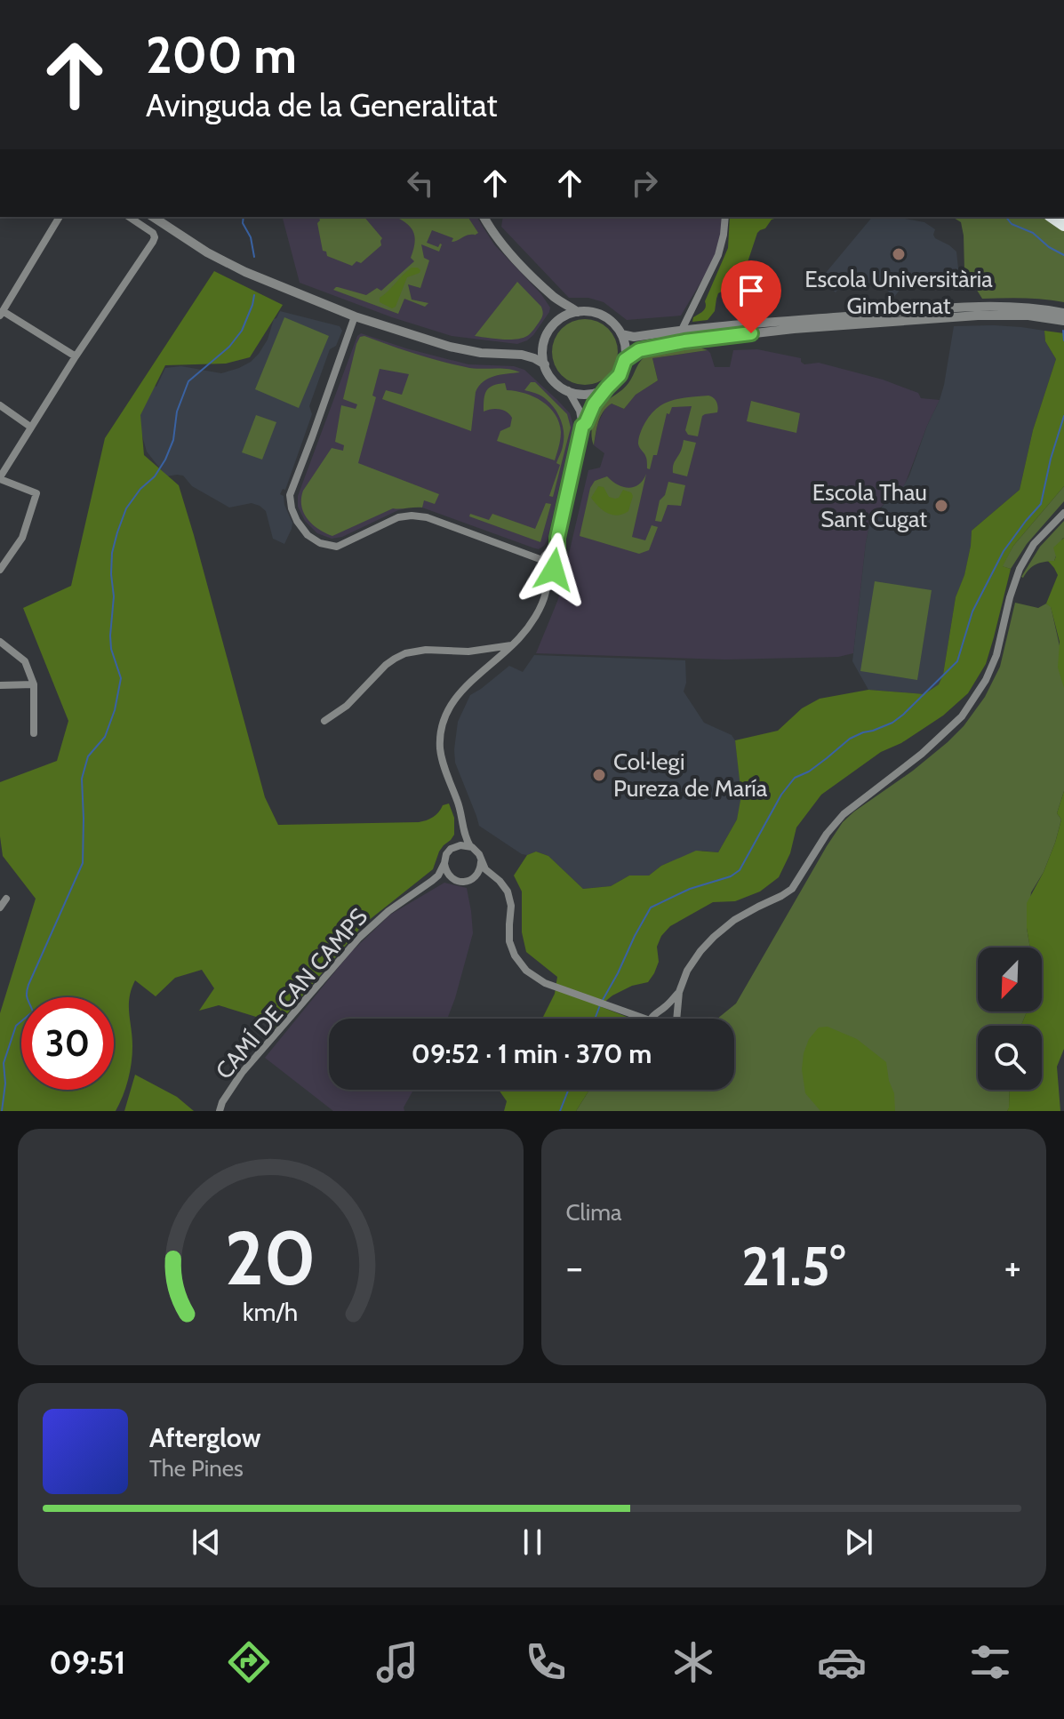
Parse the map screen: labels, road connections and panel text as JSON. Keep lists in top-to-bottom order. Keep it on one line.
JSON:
{"streets":{"street":["CAMÍ DE CAN CAMPS"]},"places":["Escola Universitària Gimbernat","Escola Thau Sant Cugat","Col·legi Pureza de María"],"north":"bottom left","page":{"turn":["200 m","Avinguda de la Generalitat"],"limit":"30","trip":"09:52 · 1 min · 370 m","tile":"Clima","heat":["−","21.5°","+"],"song":["Afterglow","The Pines"],"tabs":"09:51","gauge":["20","km/h"]}}
